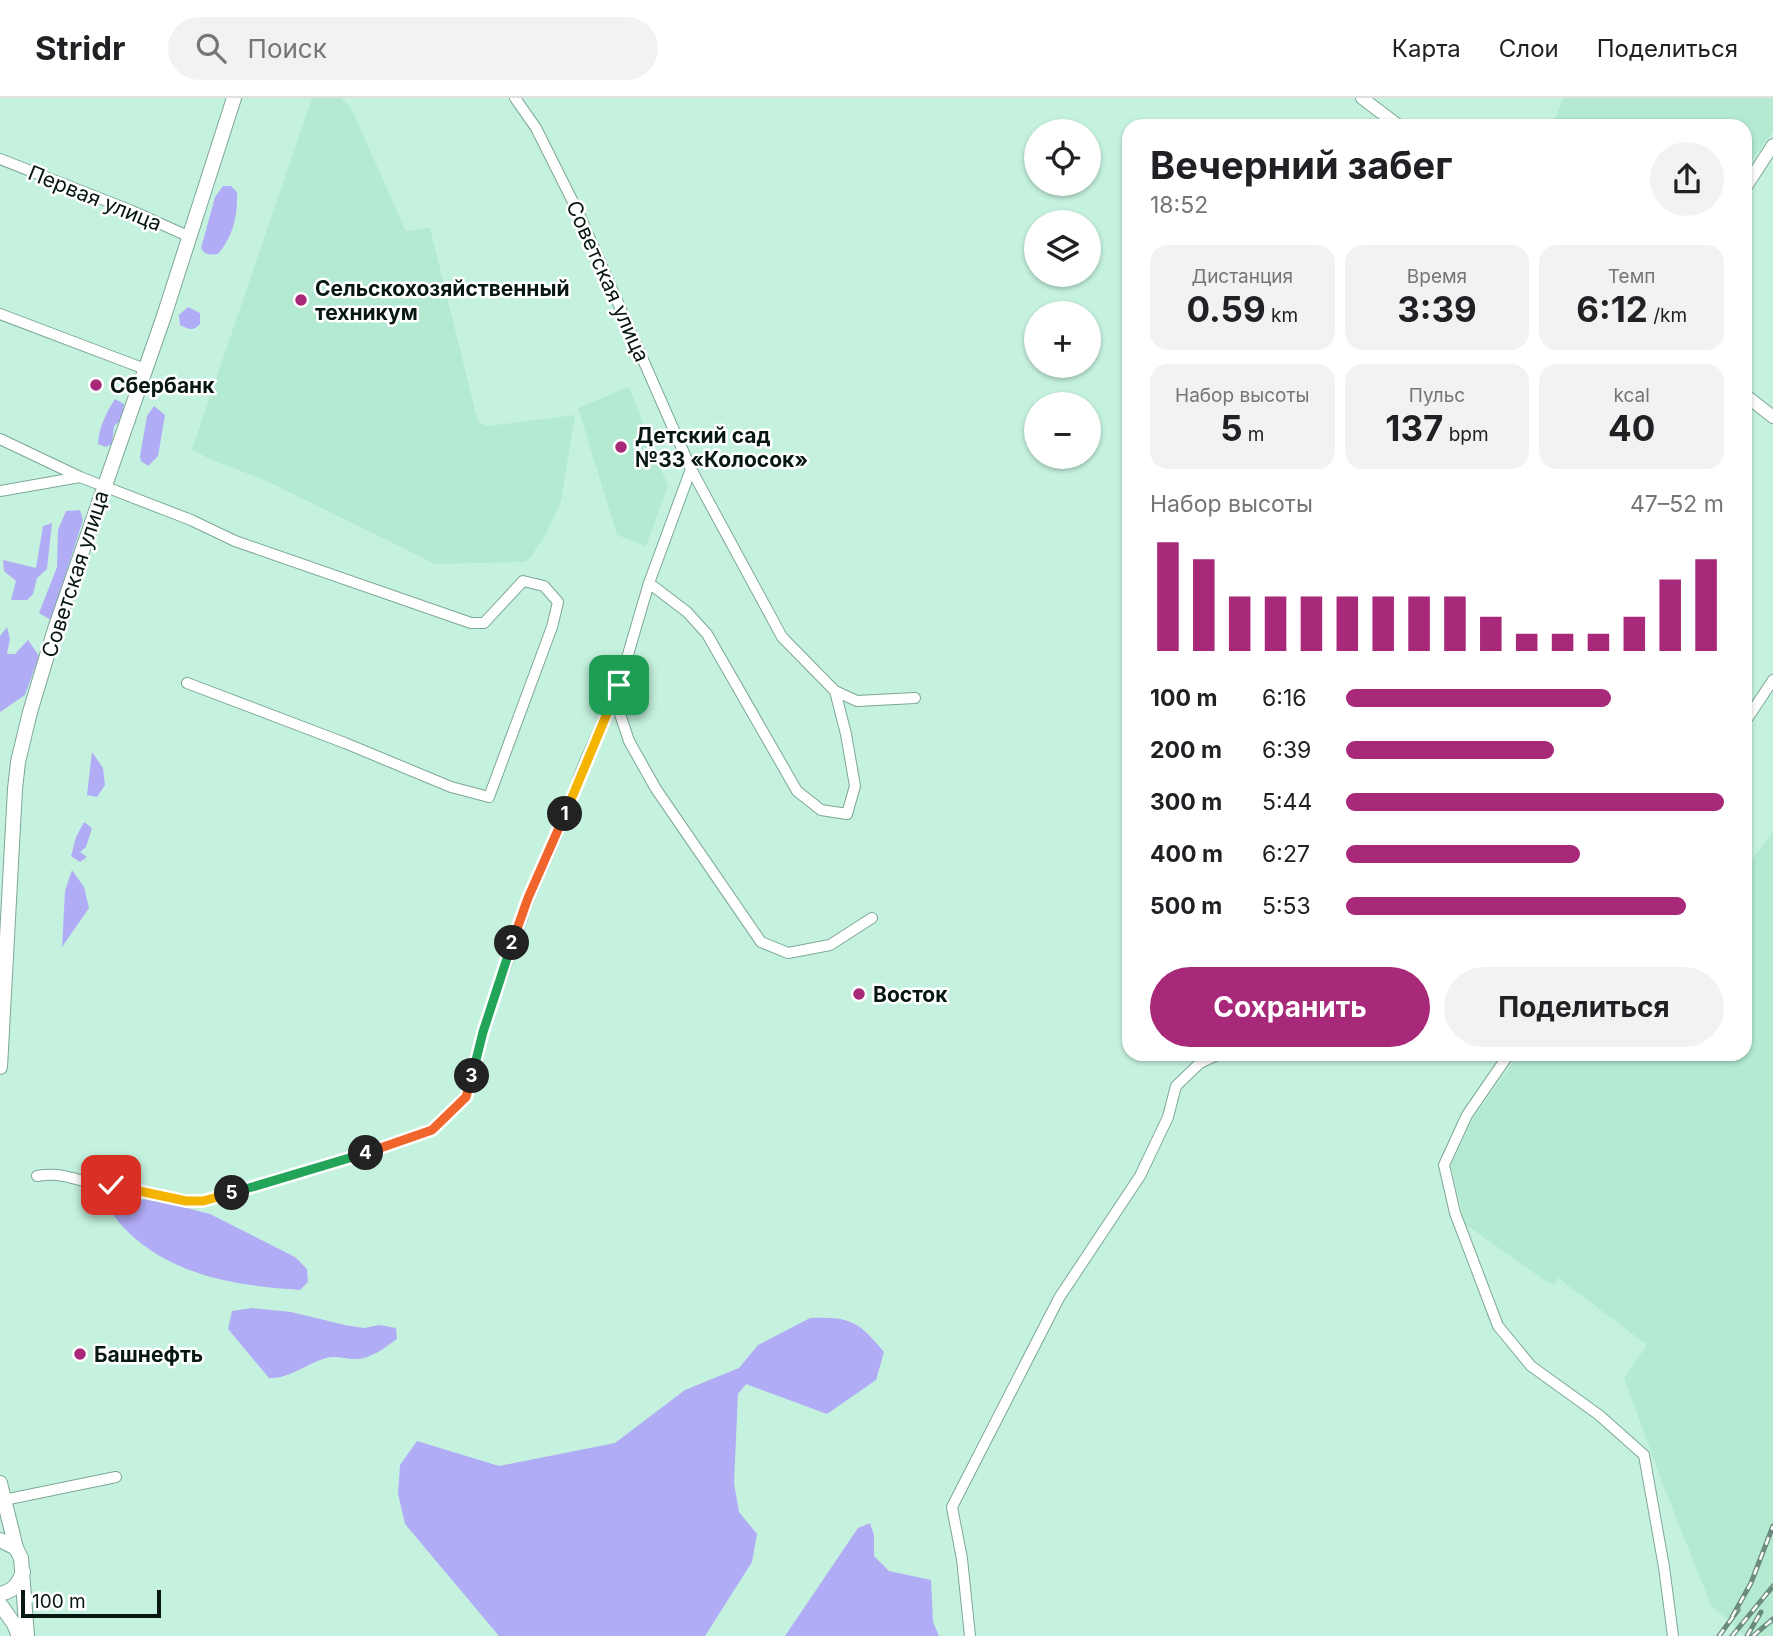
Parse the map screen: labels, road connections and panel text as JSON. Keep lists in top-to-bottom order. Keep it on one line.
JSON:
{"streets":{"main road":["Советская улица"],"street":["Первая улица"]},"crossings":[["Первая улица","Советская улица"]],"places":["Сельскохозяйственный техникум","Сбербанк","Детский сад №33 «Колосок»","Восток","Башнефть"],"scale_bar":"100 m","page":{"header":"Stridr","search":"Поиск","nav":["Карта","Слои","Поделиться"],"map_buttons":["+","−"],"heading":["Вечерний забег","18:52"],"stats":[["Дистанция","0.59 km"],["Время","3:39"],["Темп","6:12 /km"],["Набор высоты","5 m"],["Пульс","137 bpm"],["kcal","40"]],"chart":["Набор высоты","47–52 m"],"list":[{"name":"100 m","note":"6:16"},{"name":"200 m","note":"6:39"},{"name":"300 m","note":"5:44"},{"name":"400 m","note":"6:27"},{"name":"500 m","note":"5:53"}],"pins":["1","2","3","4","5"],"buttons":["Сохранить","Поделиться"],"scale":"100 m"}}
